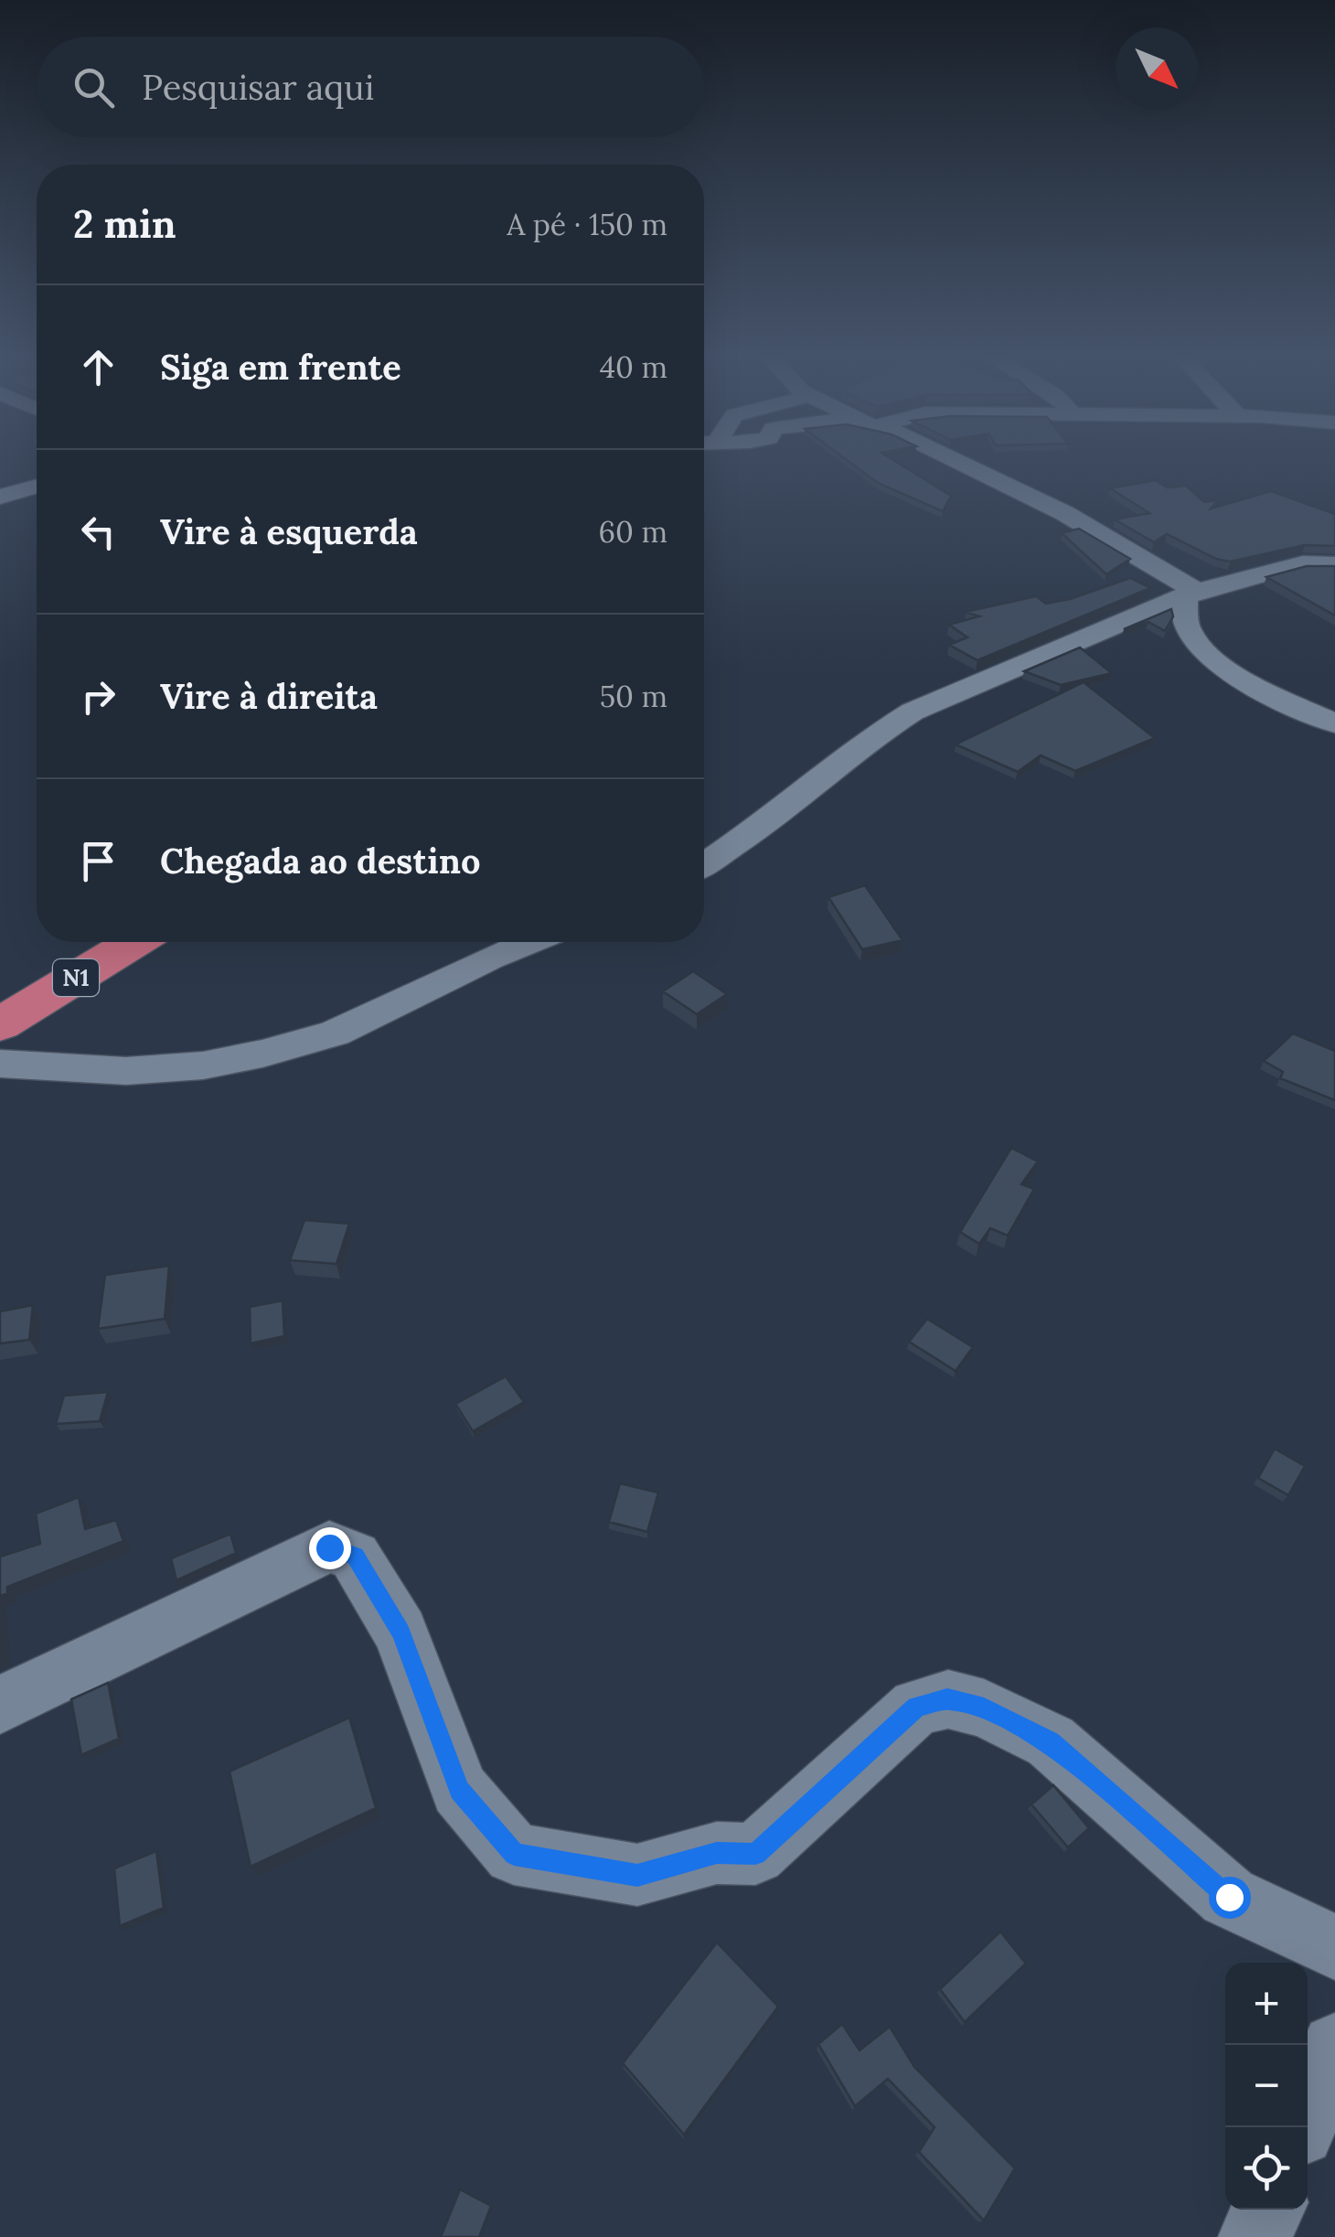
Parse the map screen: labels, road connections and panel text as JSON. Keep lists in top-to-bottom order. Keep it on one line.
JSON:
{"streets":{"highway":["N1"]},"north":"bottom right","page":{"search":"Pesquisar aqui","heading":["2 min","A pé · 150 m"],"list":[["Siga em frente","40 m"],["Vire à esquerda","60 m"],["Vire à direita","50 m"],"Chegada ao destino"],"map_buttons":["+","−"]}}
